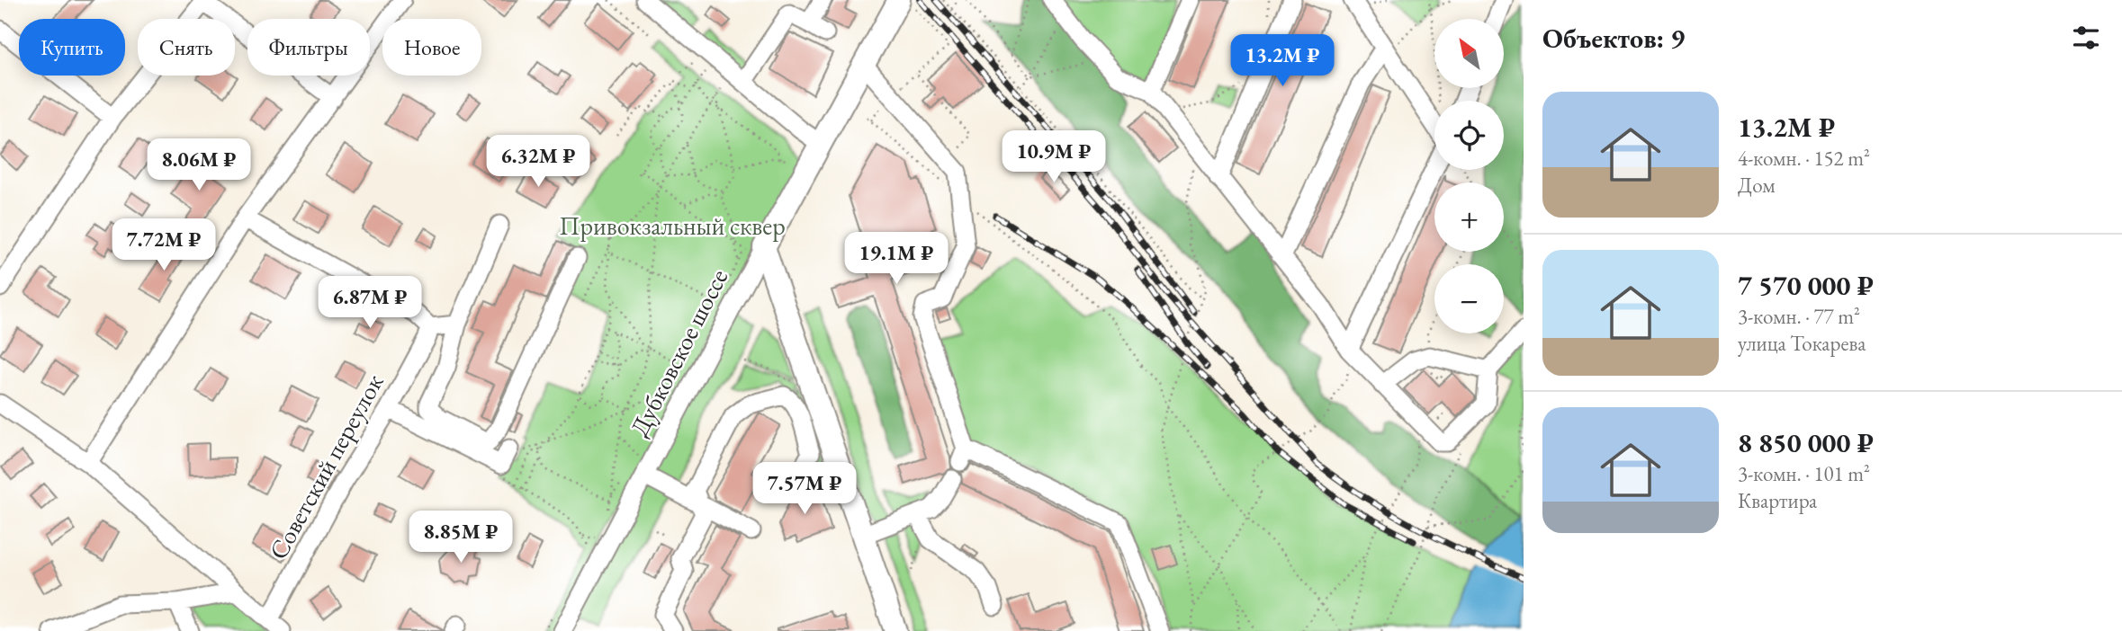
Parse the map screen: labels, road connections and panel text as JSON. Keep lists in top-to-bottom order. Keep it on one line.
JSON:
{"streets":{"main road":["Дубковское шоссе"],"street":["Советский переулок"]},"parks":["Привокзальный сквер"],"north":"top left","page":{"heading":"Объектов: 9","map_buttons":["+","−"],"chip":["Купить","Снять","Фильтры","Новое"],"price":["13.2M ₽","10.9M ₽","6.32M ₽","8.06M ₽","7.72M ₽","19.1M ₽","6.87M ₽","7.57M ₽","8.85M ₽"],"list":[{"name":"13.2M ₽","note":"4-комн. · 152 m² · Дом"},{"name":"7 570 000 ₽","note":"3-комн. · 77 m² · улица Токарева"},{"name":"8 850 000 ₽","note":"3-комн. · 101 m² · Квартира"}]}}
